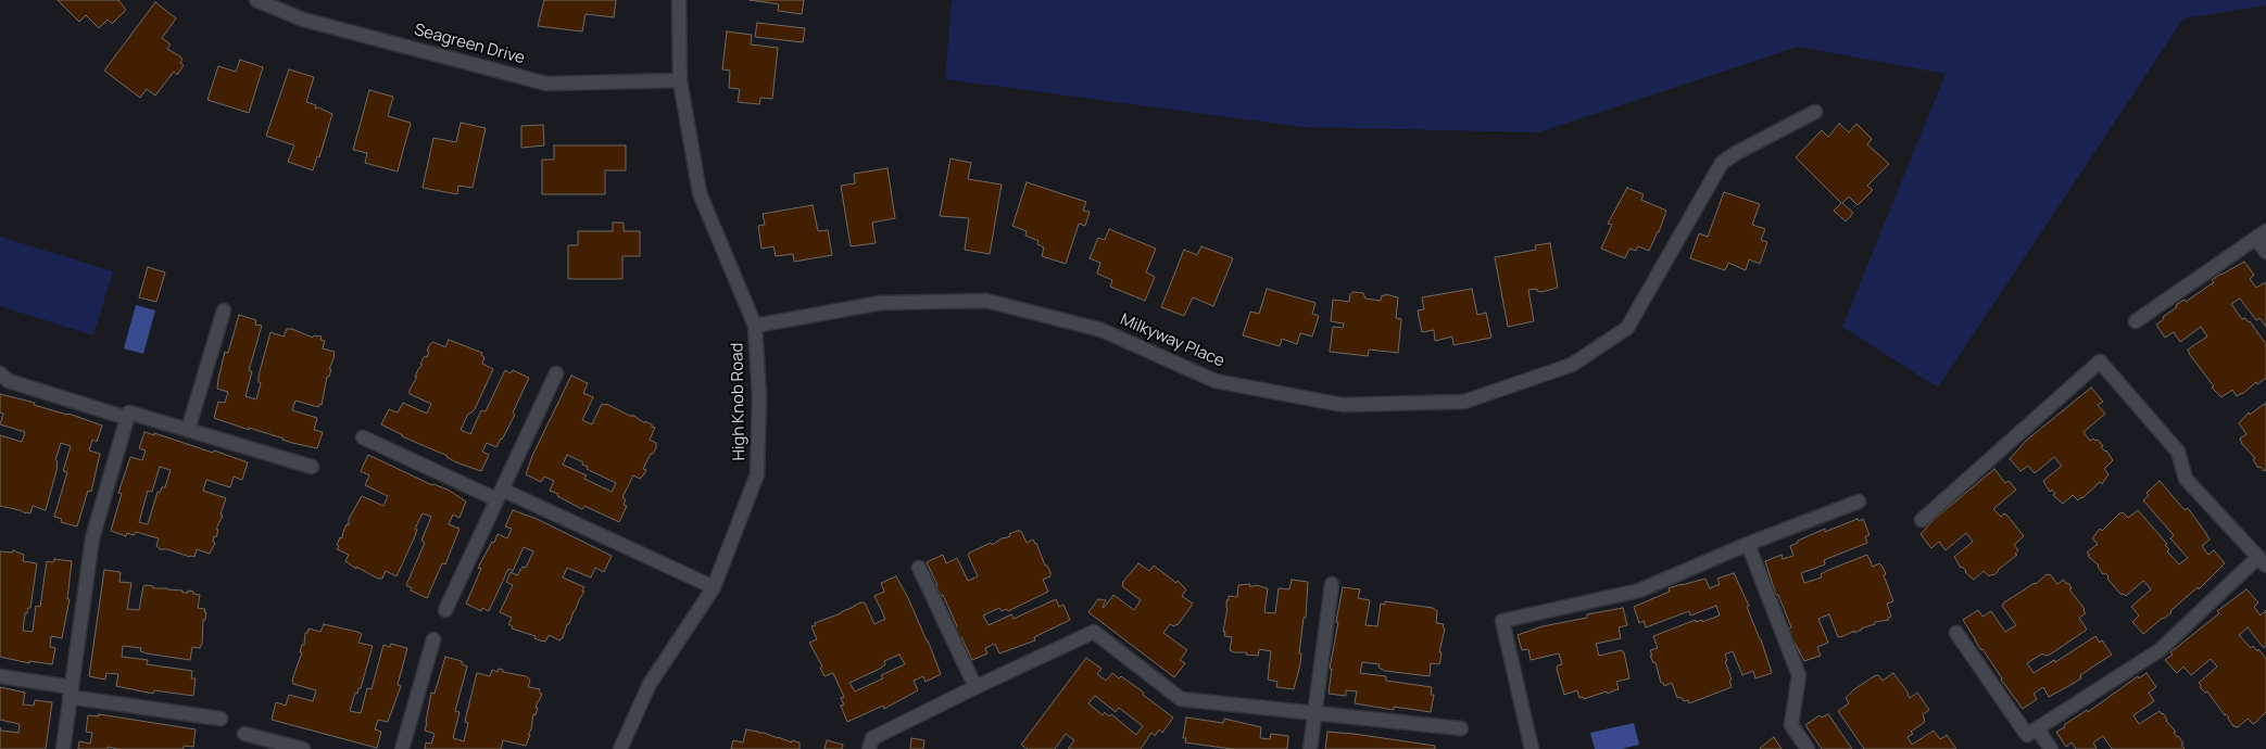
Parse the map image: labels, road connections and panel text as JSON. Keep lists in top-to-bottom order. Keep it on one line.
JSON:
{"streets":{"street":["Seagreen Drive","Milkyway Place","High Knob Road"]},"crossings":[["Seagreen Drive","High Knob Road"],["Milkyway Place","High Knob Road"]]}
